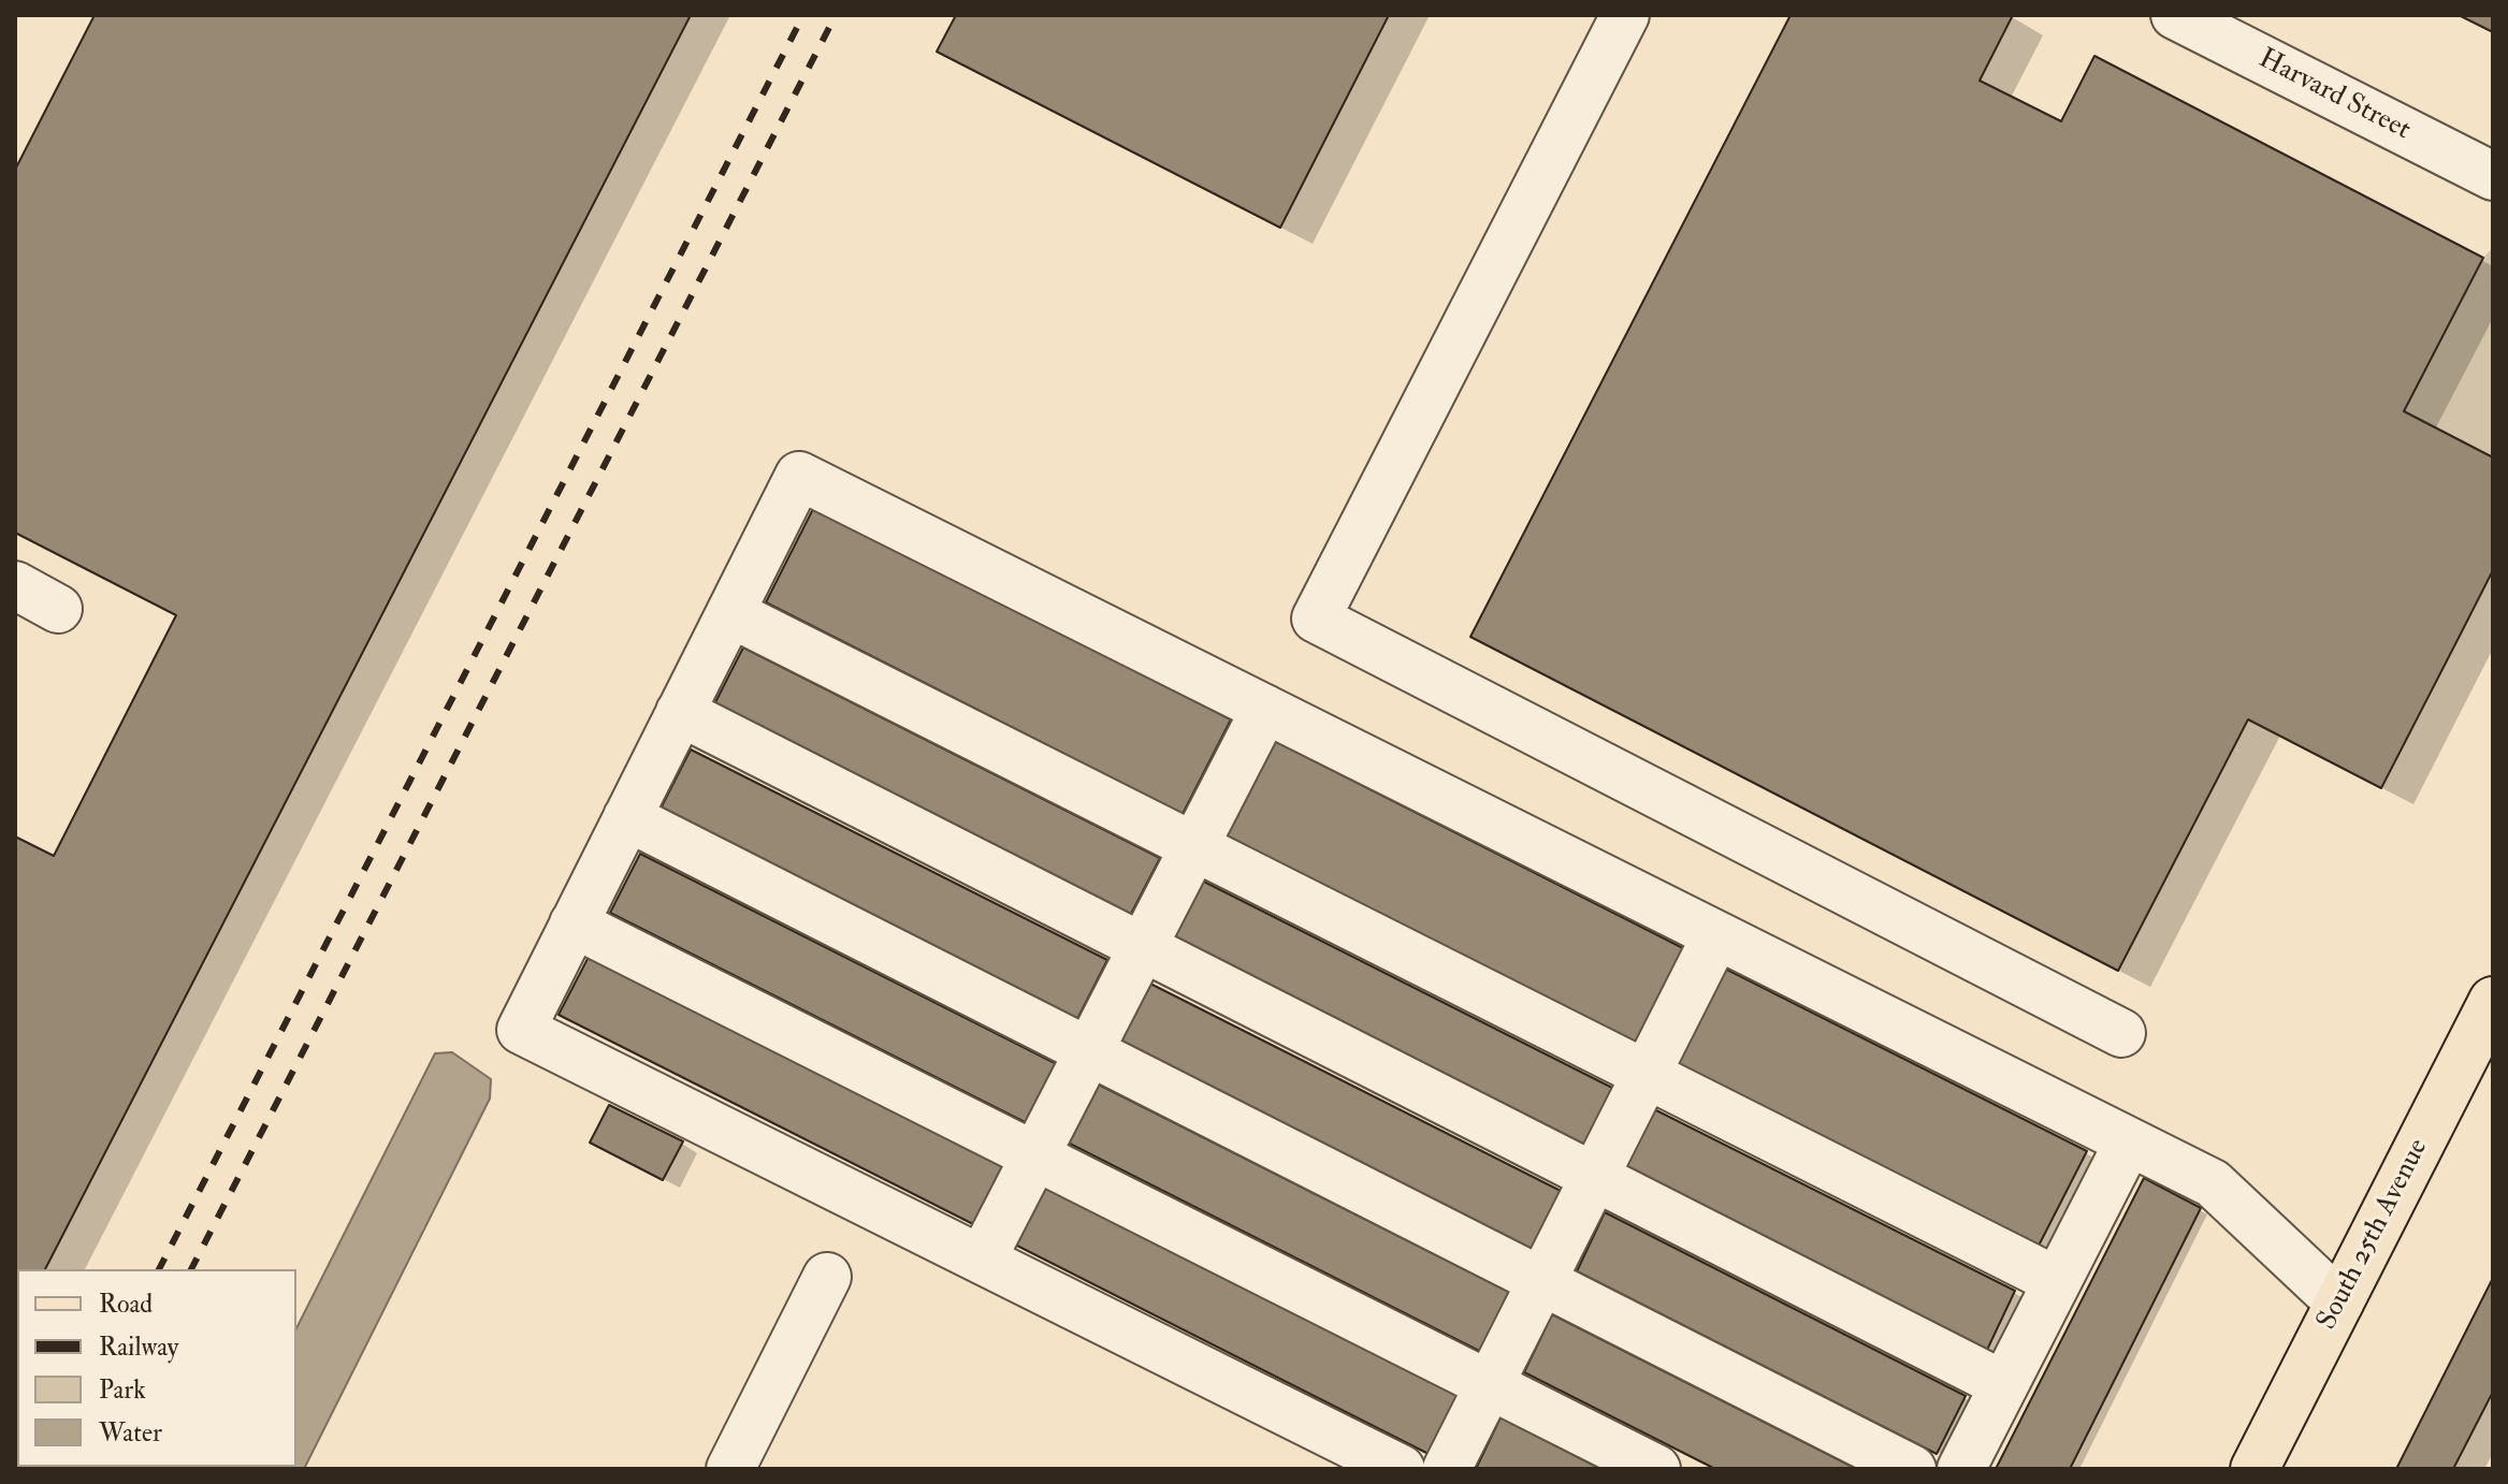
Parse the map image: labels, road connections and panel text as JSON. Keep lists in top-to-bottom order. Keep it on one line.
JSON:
{"streets":{"main road":["South 25th Avenue"],"lane":["Harvard Street"]},"legend":["Road","Railway","Park","Water"]}
